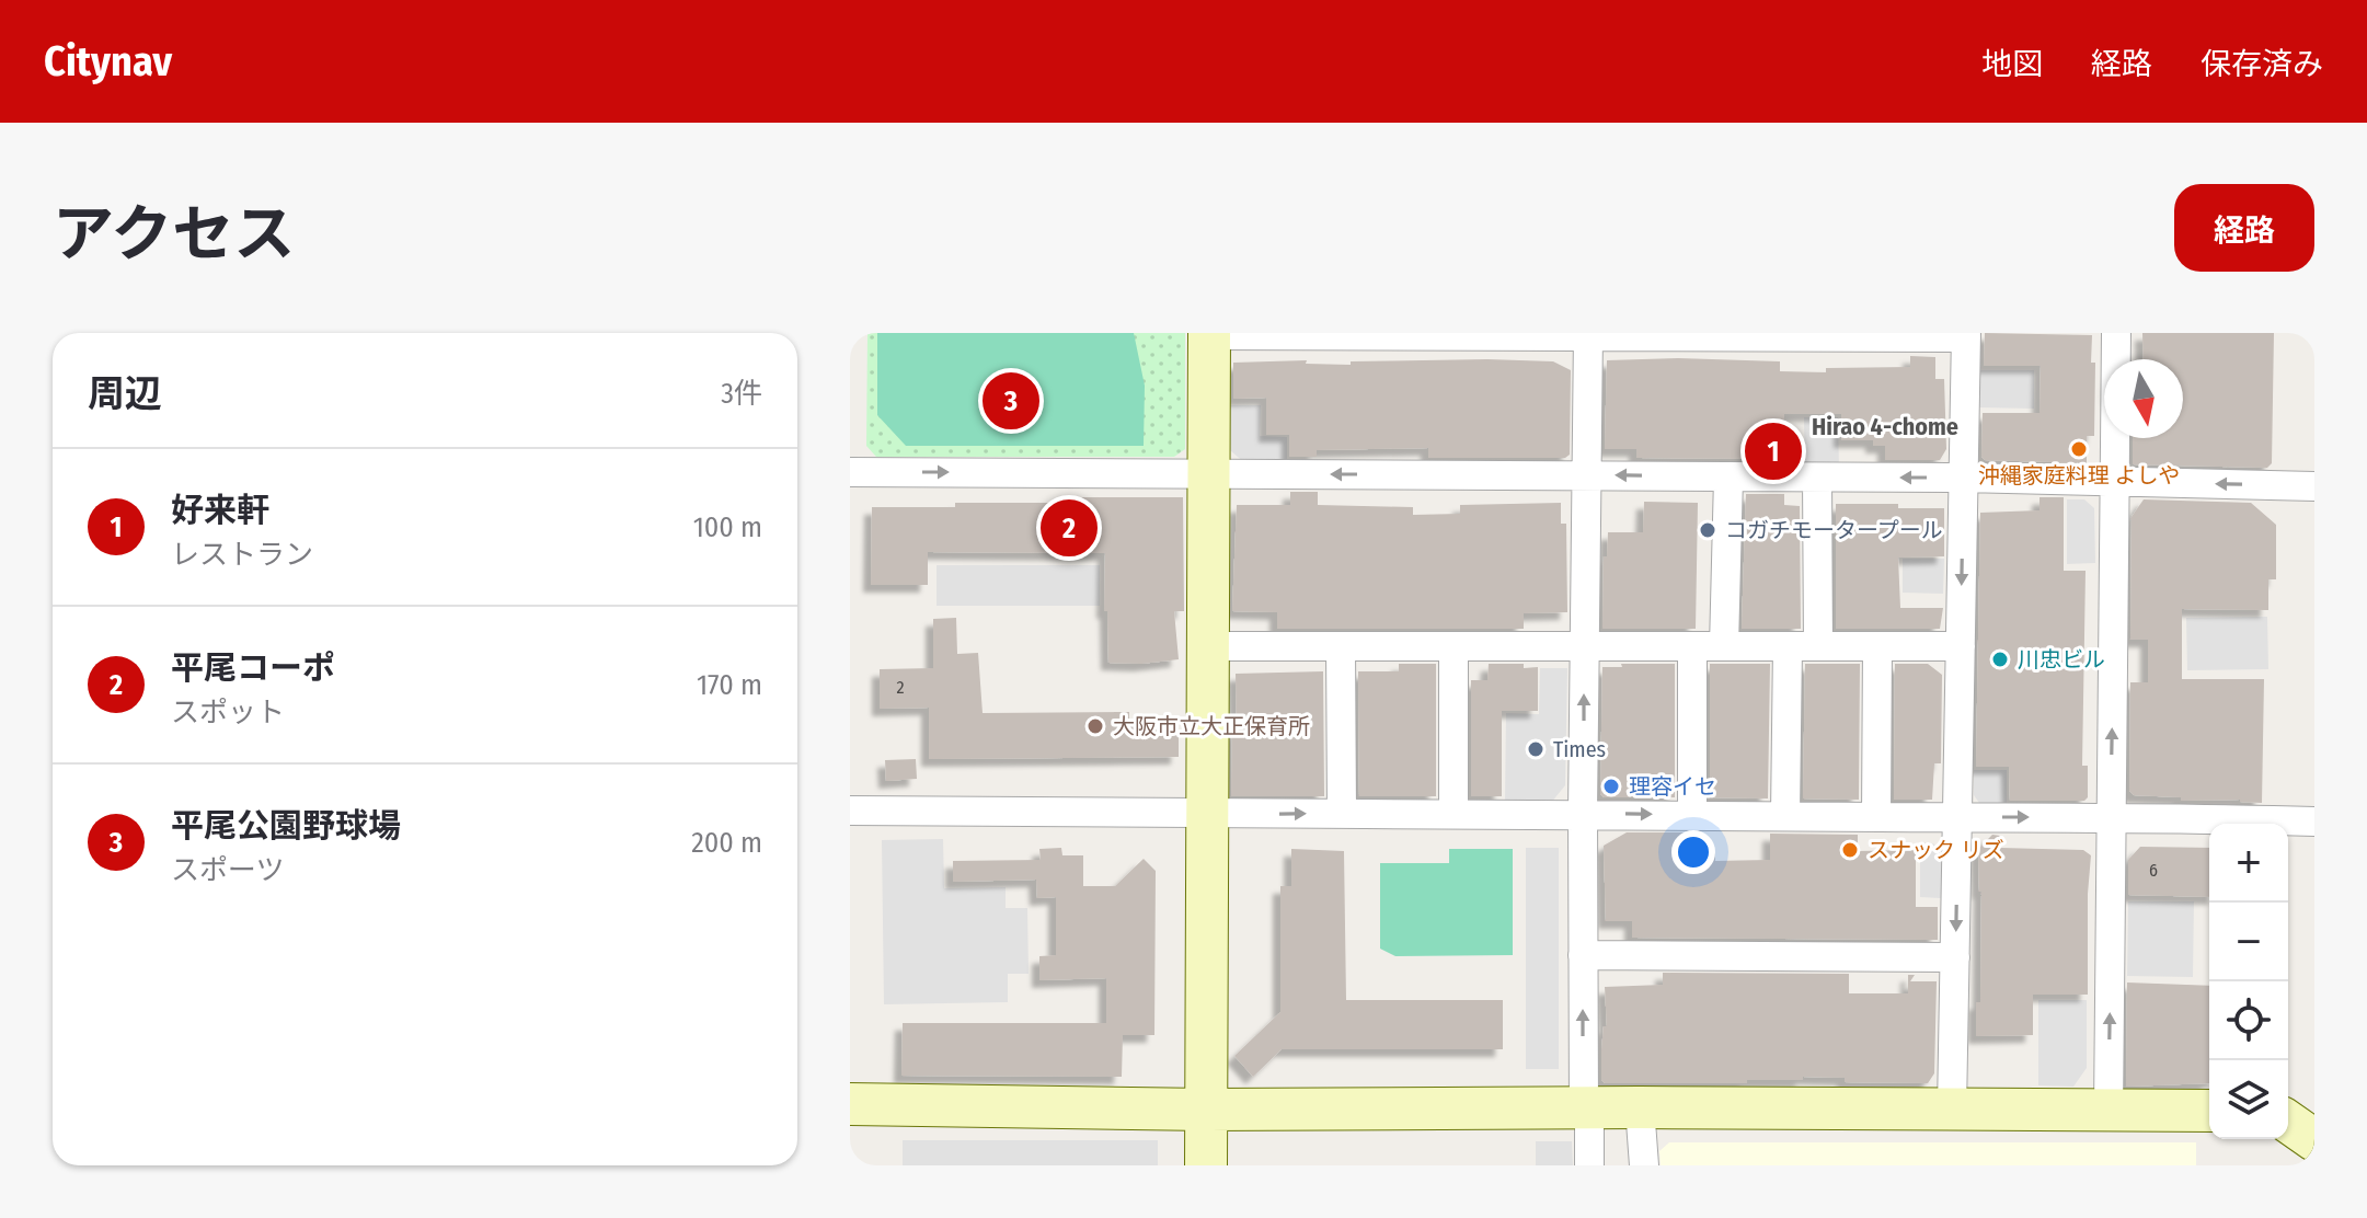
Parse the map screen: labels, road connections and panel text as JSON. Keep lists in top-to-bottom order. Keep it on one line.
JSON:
{"districts":["Hirao 4-chome"],"places":["沖縄家庭料理 よしや","コガチモータープール","川忠ビル","大阪市立大正保育所","Times","理容イセ","スナック リズ"],"house_numbers":["2","6"],"north":"bottom","page":{"header":"Citynav","nav":["地図","経路","保存済み"],"title":"アクセス","buttons":"経路","heading":["周辺","3件"],"pins":["3","1","2"],"list":[{"mark":"1","name":"好来軒","note":"レストラン","value":"100 m"},{"mark":"2","name":"平尾コーポ","note":"スポット","value":"170 m"},{"mark":"3","name":"平尾公園野球場","note":"スポーツ","value":"200 m"}],"map_buttons":["+","−"]}}
